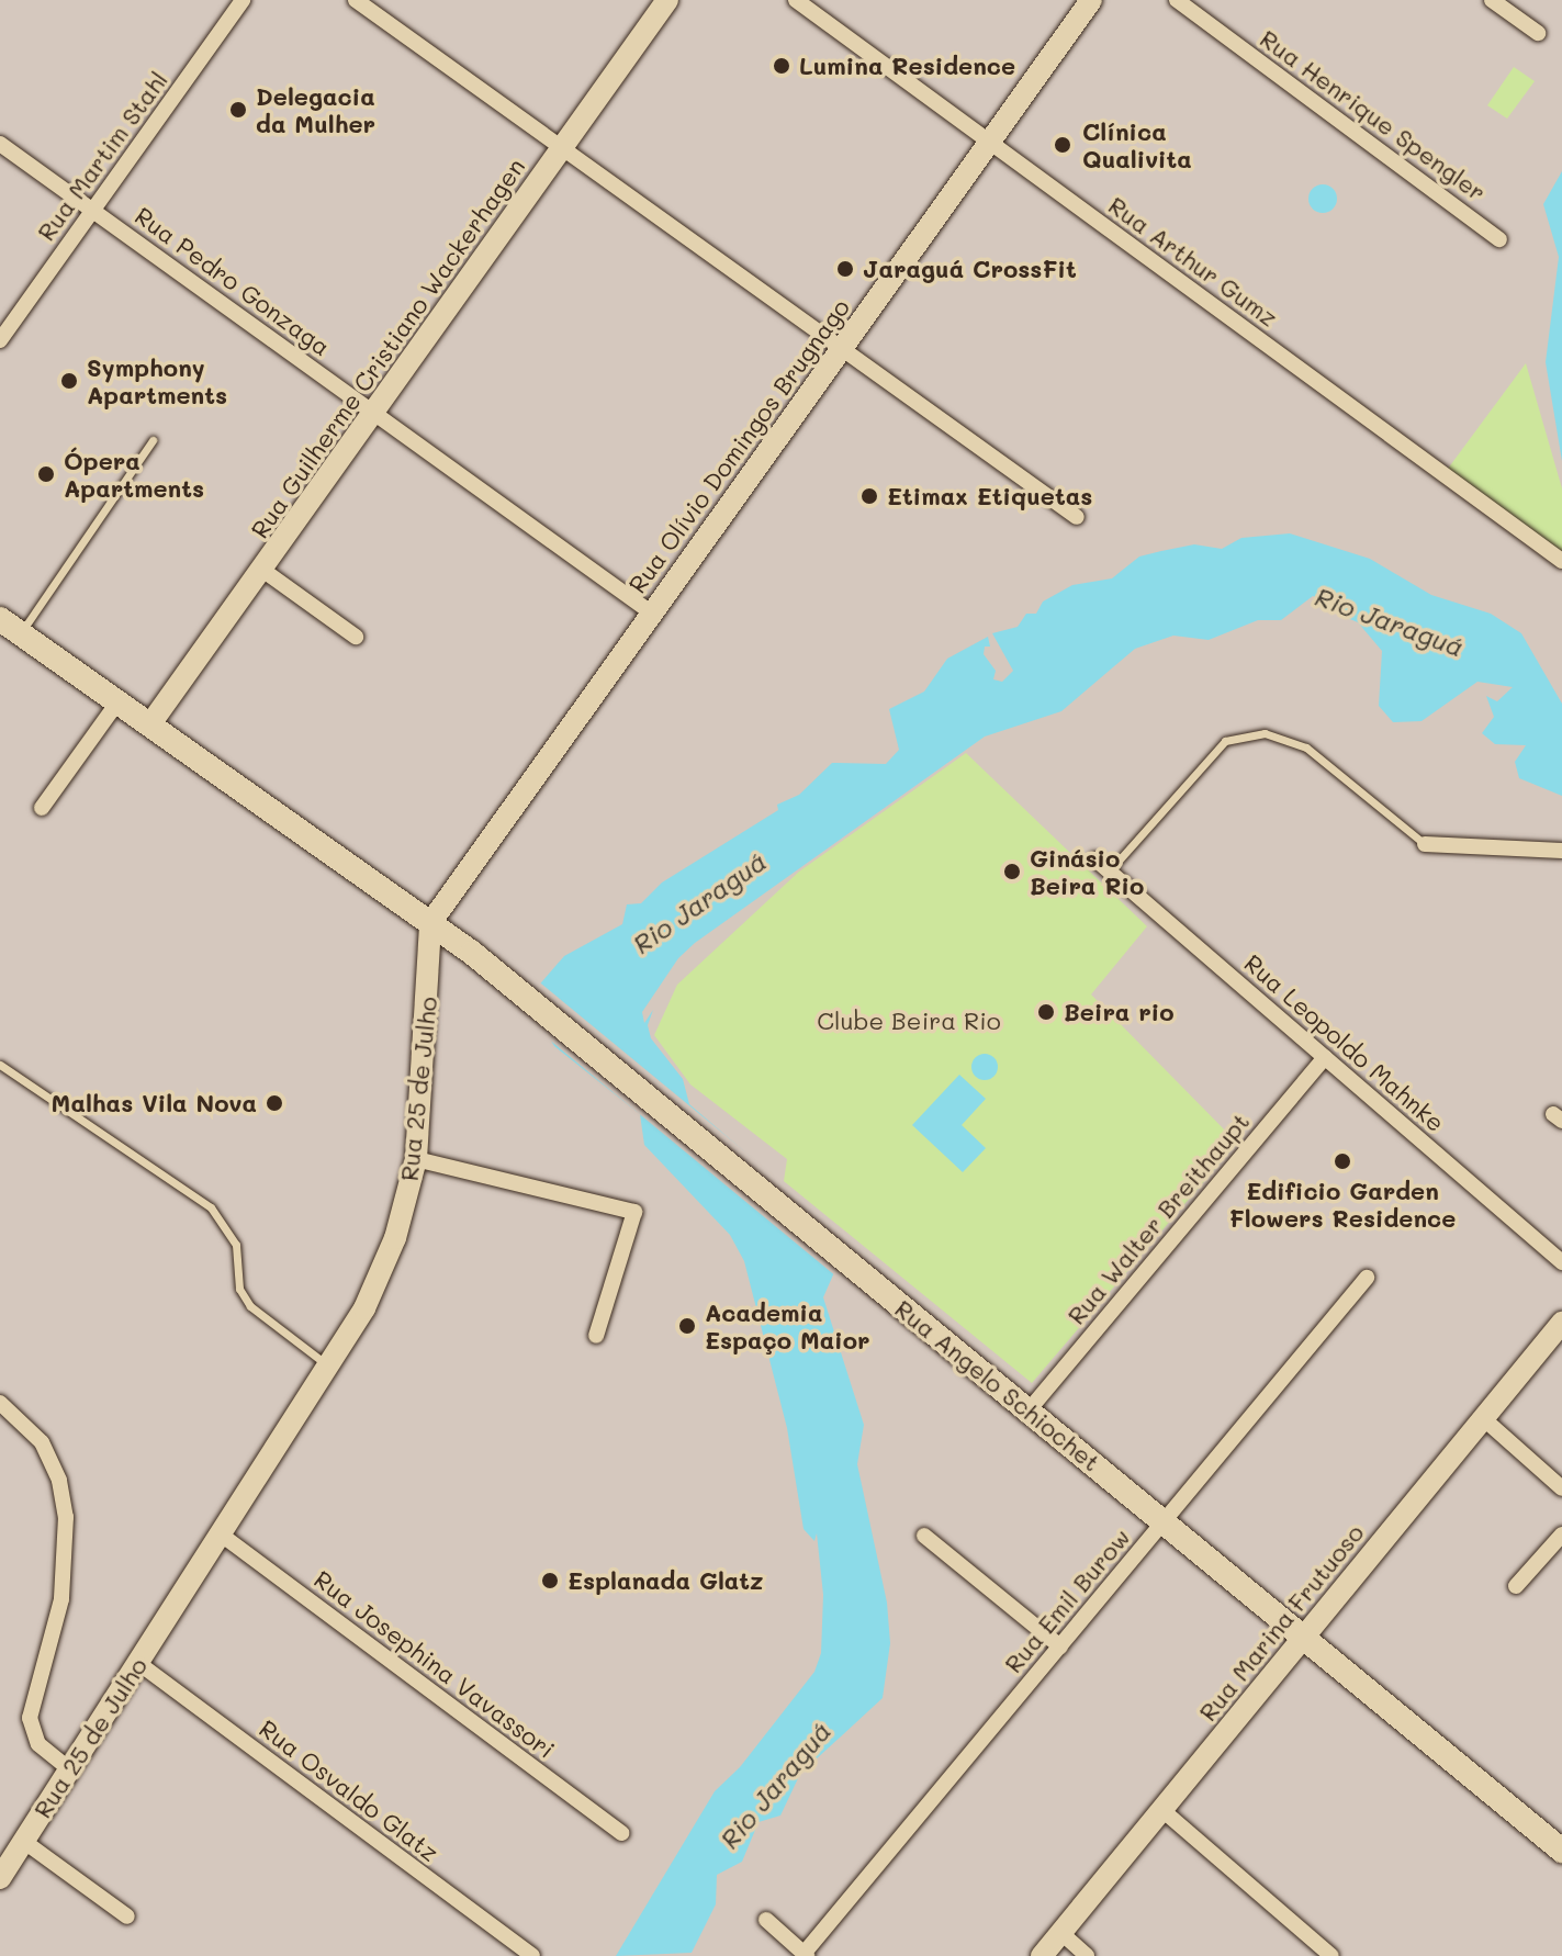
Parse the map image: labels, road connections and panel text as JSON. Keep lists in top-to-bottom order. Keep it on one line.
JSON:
{"streets":{"main road":["Rua Guilherme Cristiano Wackerhagen","Rua Olívio Domingos Brugnago","Rua 25 de Julho","Rua Angelo Schiochet","Rua Marina Frutuoso"],"street":["Rua Henrique Spengler","Rua Martim Stahl","Rua Arthur Gumz","Rua Pedro Gonzaga","Rua Leopoldo Mahnke","Rua Walter Breithaupt","Rua Emil Burow","Rua Josephina Vavassori","Rua Osvaldo Glatz"]},"crossings":[["Rua Martim Stahl","Rua Pedro Gonzaga"],["Rua Arthur Gumz","Rua Olívio Domingos Brugnago"],["Rua Pedro Gonzaga","Rua Guilherme Cristiano Wackerhagen"],["Rua Pedro Gonzaga","Rua Olívio Domingos Brugnago"],["Rua Olívio Domingos Brugnago","Rua 25 de Julho"],["Rua Olívio Domingos Brugnago","Rua Angelo Schiochet"],["Rua Leopoldo Mahnke","Rua Walter Breithaupt"],["Rua 25 de Julho","Rua Angelo Schiochet"],["Rua 25 de Julho","Rua Josephina Vavassori"],["Rua 25 de Julho","Rua Osvaldo Glatz"],["Rua Walter Breithaupt","Rua Angelo Schiochet"],["Rua Angelo Schiochet","Rua Emil Burow"],["Rua Angelo Schiochet","Rua Marina Frutuoso"]],"water":["Rio Jaraguá"],"parks":["Clube Beira Rio"],"places":["Lumina Residence","Delegacia da Mulher","Clínica Qualivita","Jaraguá CrossFit","Symphony Apartments","Ópera Apartments","Etimax Etiquetas","Ginásio Beira Rio","Beira rio","Malhas Vila Nova","Edificio Garden Flowers Residence","Academia Espaço Maior","Esplanada Glatz"]}
